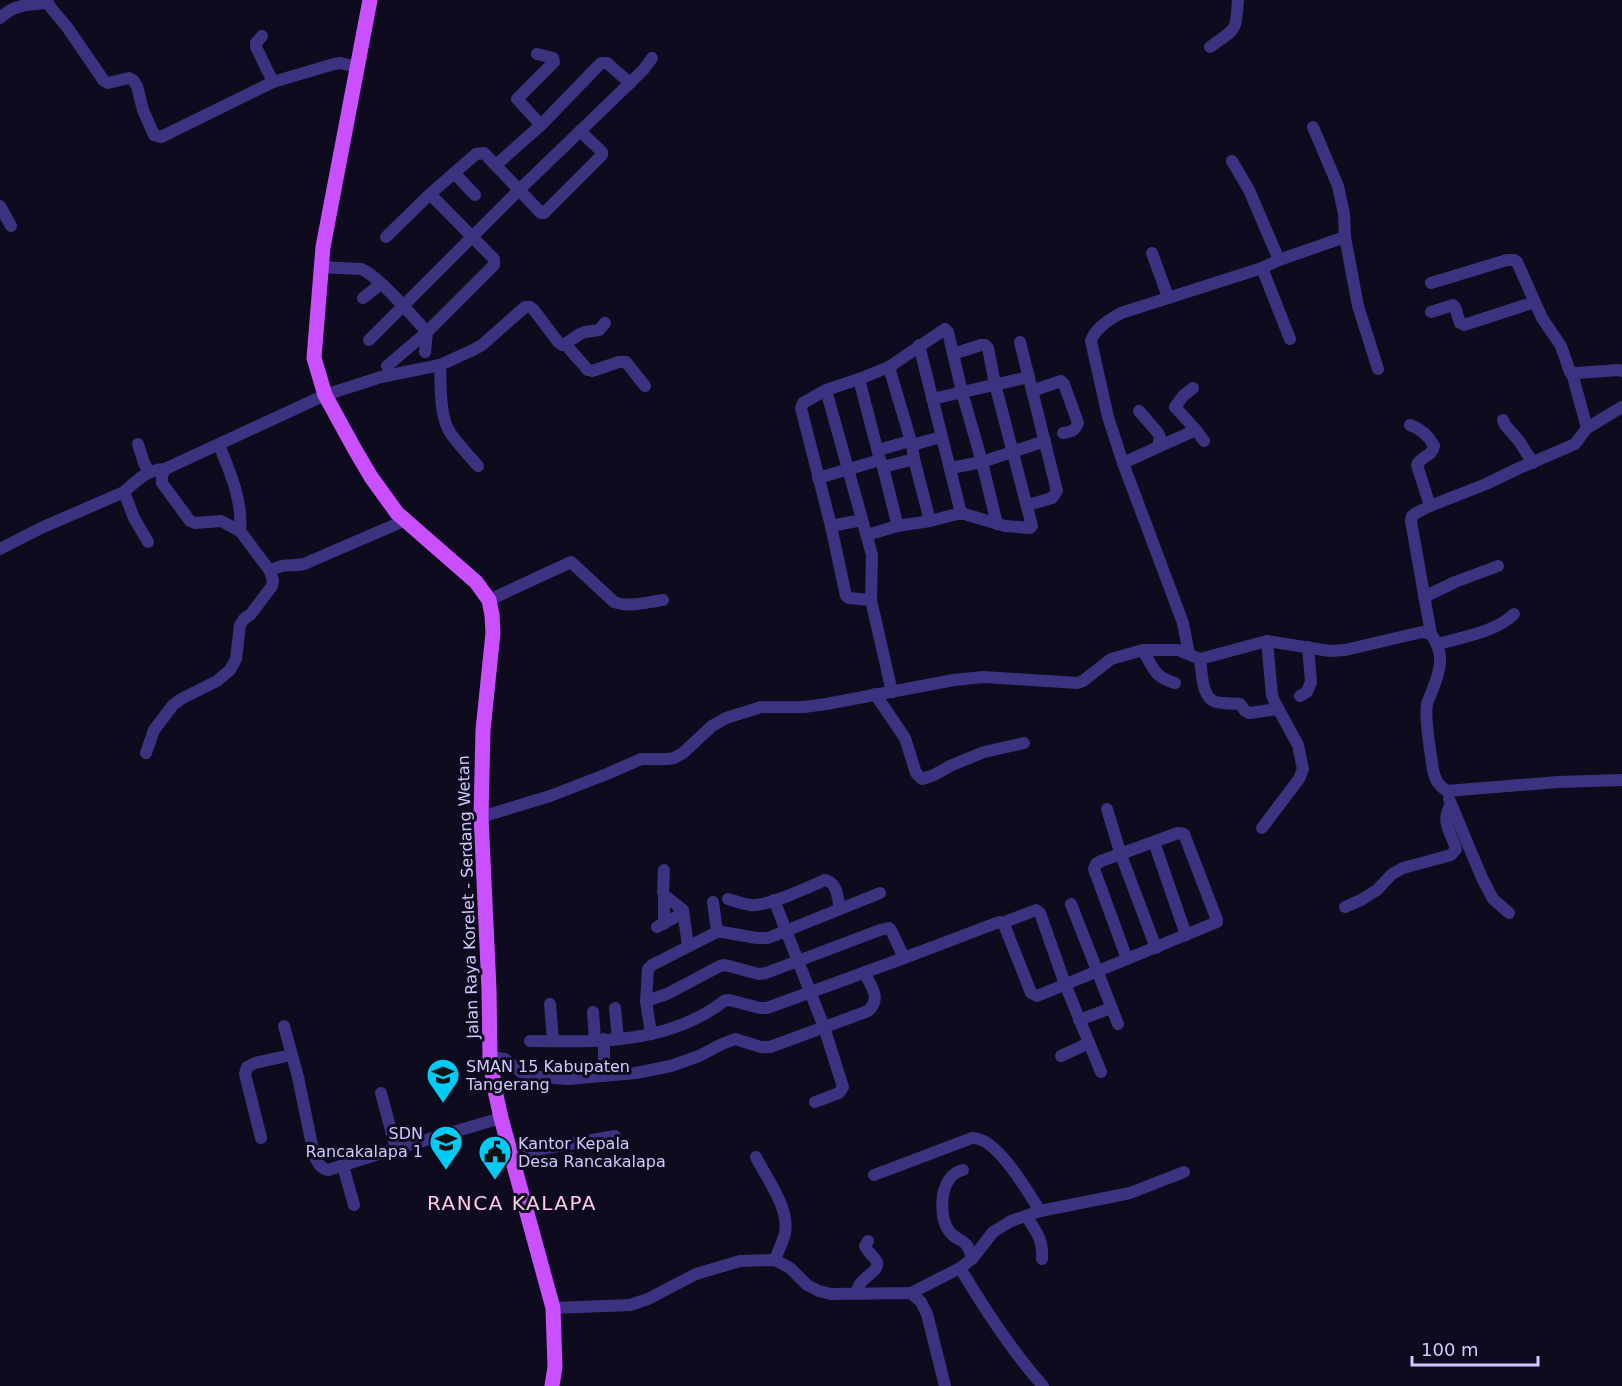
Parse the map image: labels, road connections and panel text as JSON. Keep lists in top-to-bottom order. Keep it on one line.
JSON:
{"streets":{"main road":["Jalan Raya Korelet - Serdang Wetan"]},"districts":["RANCA KALAPA"],"places":{"school or university":["SMAN 15 Kabupaten Tangerang","SDN Rancakalapa 1"],"public building":["Kantor Kepala Desa Rancakalapa"]},"scale_bar":"100 m"}
